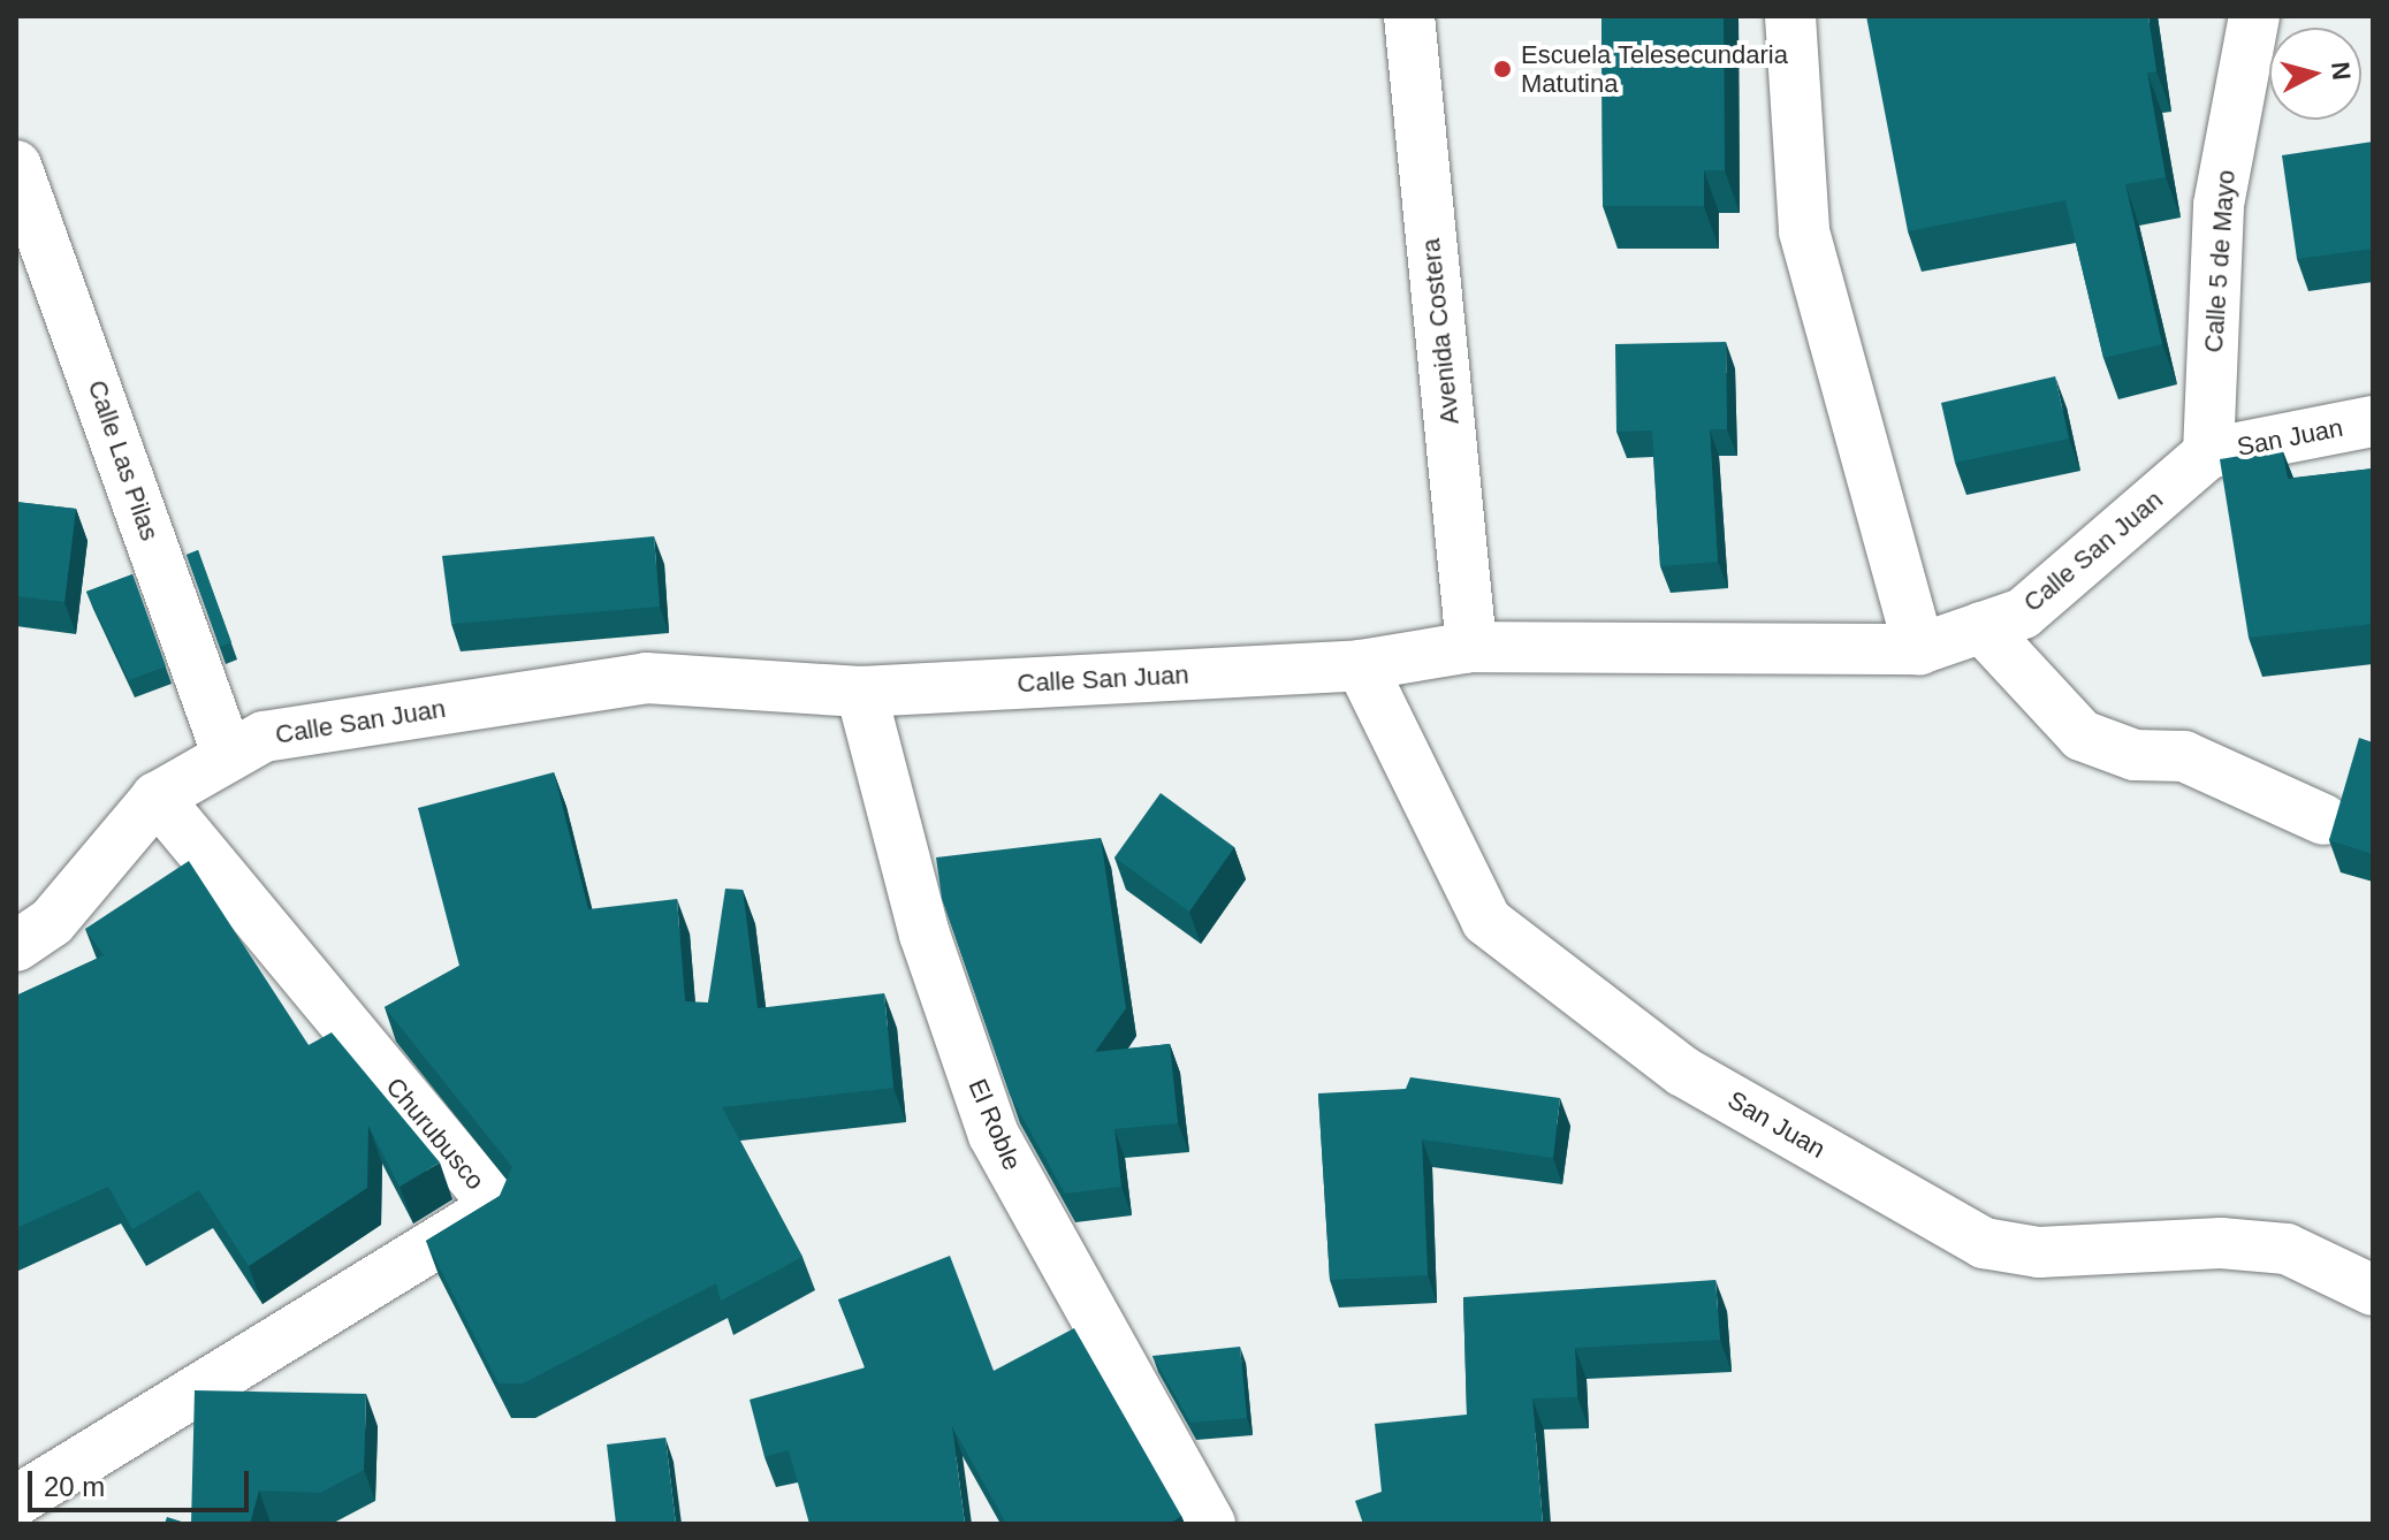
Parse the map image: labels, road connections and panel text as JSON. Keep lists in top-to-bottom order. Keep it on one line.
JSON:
{"streets":{"street":["Calle 5 de Mayo","Avenida Costera","San Juan","Calle Las Pilas","Calle San Juan","El Roble","Churubusco"]},"crossings":[["Calle 5 de Mayo","San Juan"],["Calle 5 de Mayo","Calle San Juan"],["Avenida Costera","Calle San Juan"],["San Juan","Calle San Juan"],["Calle Las Pilas","Calle San Juan"],["Calle San Juan","El Roble"],["Calle San Juan","Churubusco"]],"places":["Escuela Telesecundaria Matutina"],"scale_bar":"20 m","north":"right"}
